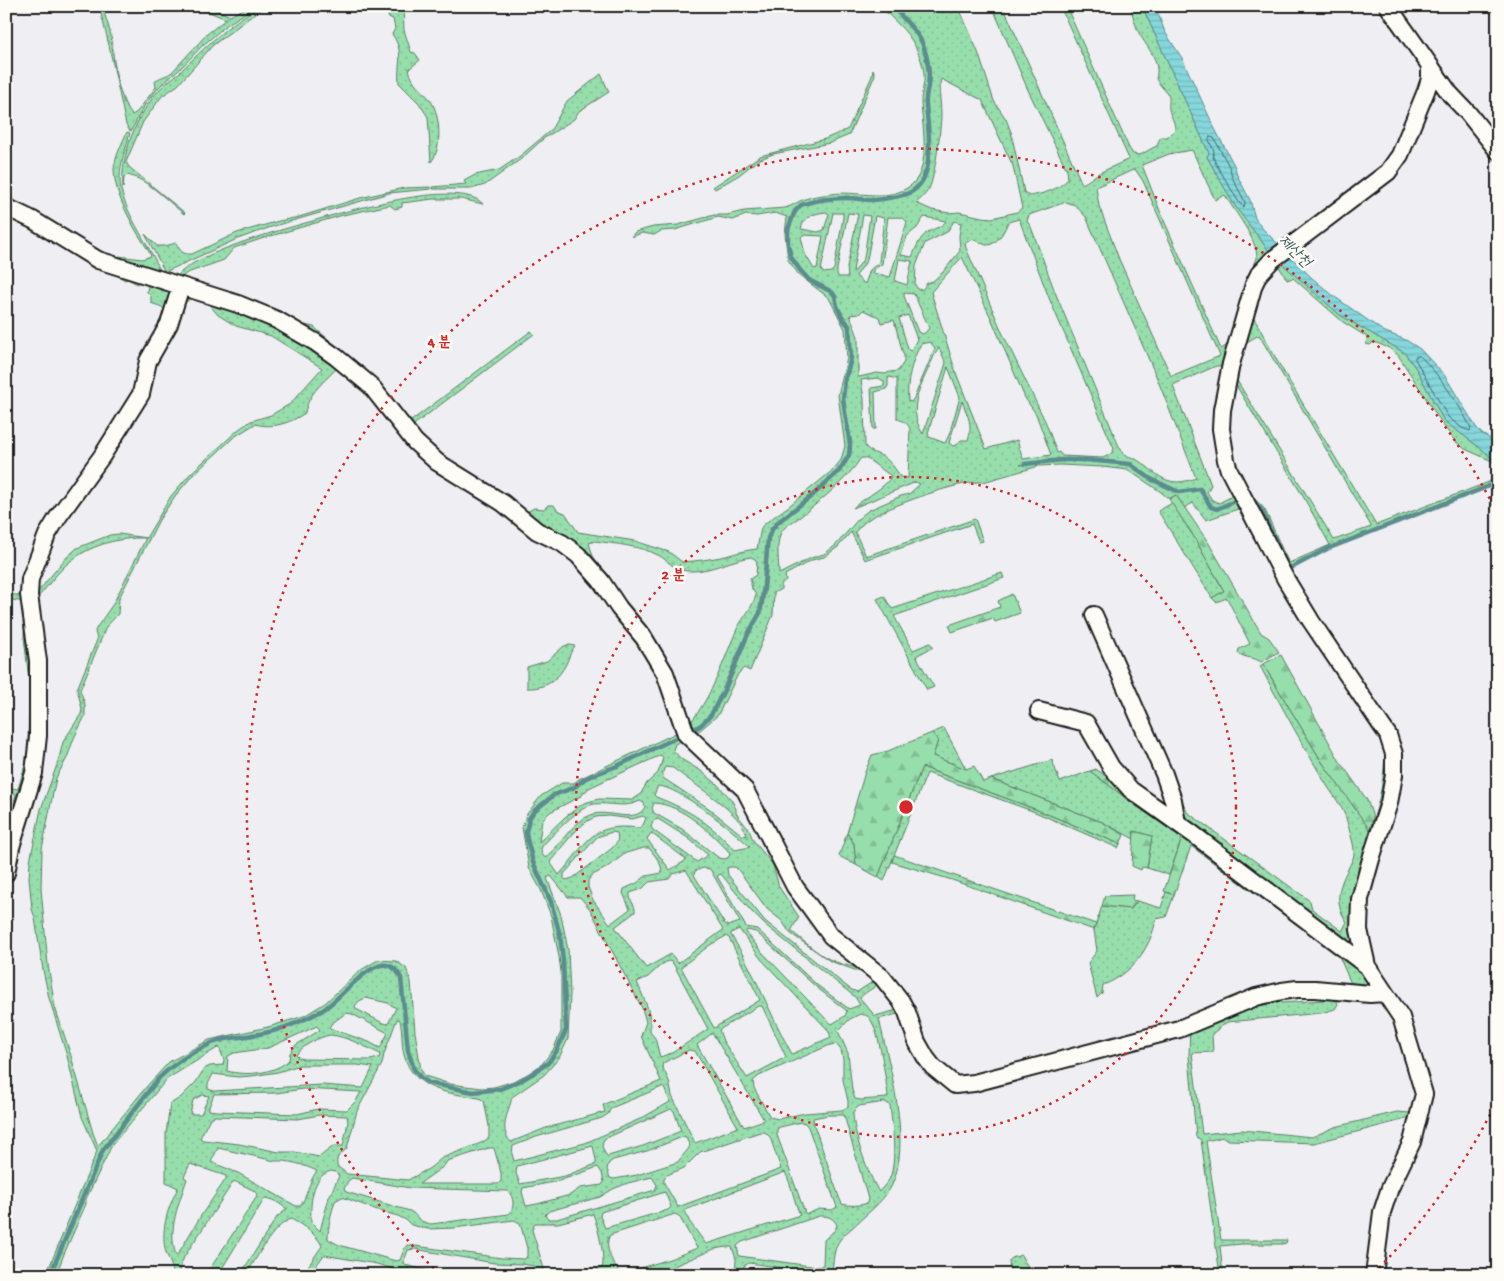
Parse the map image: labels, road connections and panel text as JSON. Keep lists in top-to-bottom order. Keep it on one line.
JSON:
{"water":["제산천"],"rings":["4 분","2 분"]}
